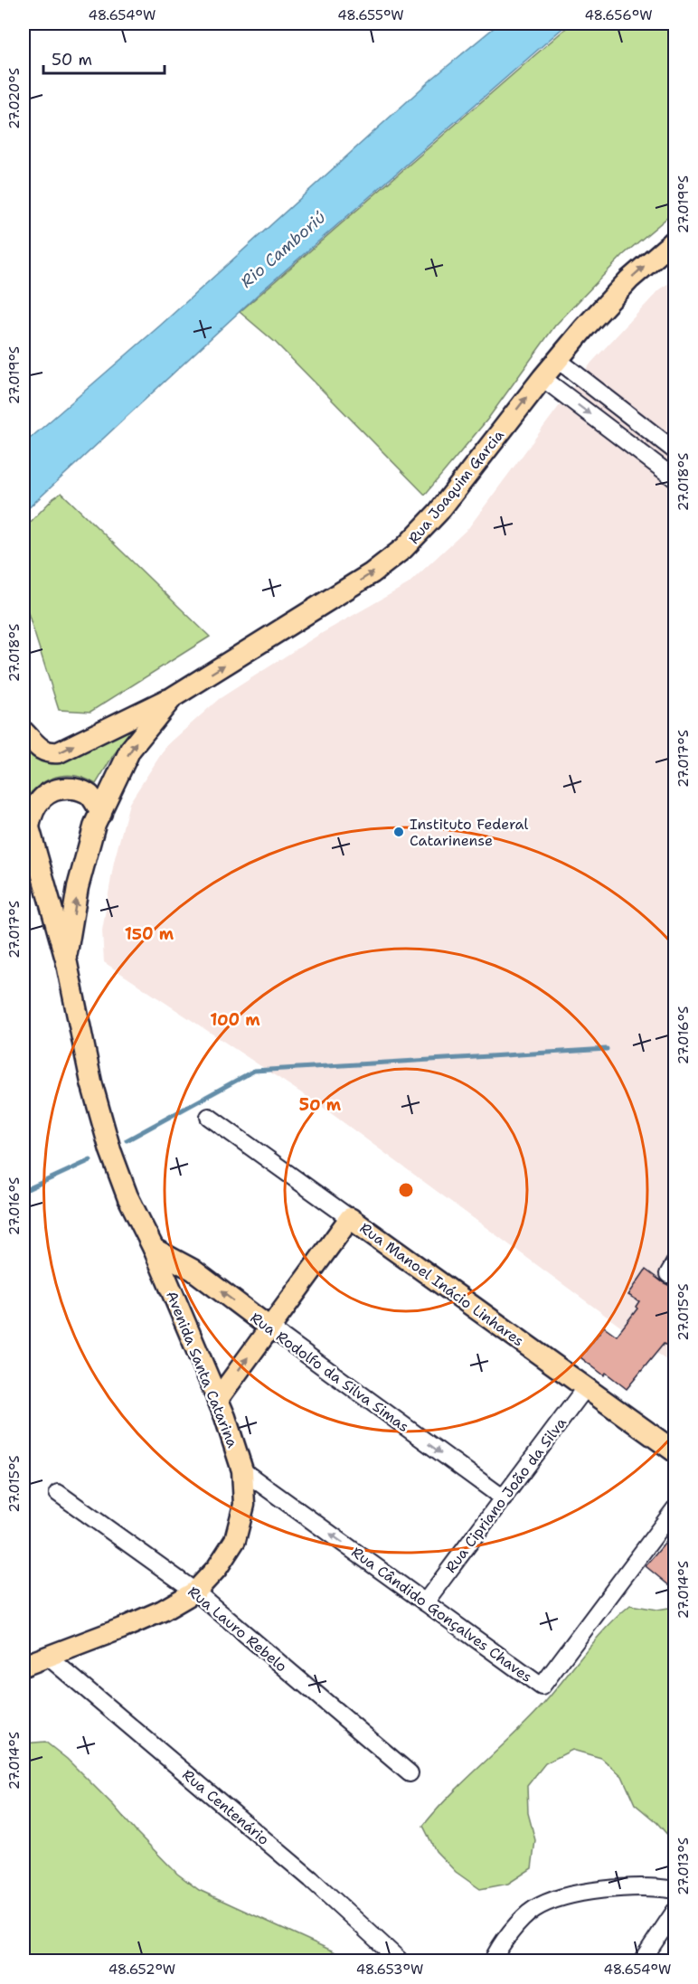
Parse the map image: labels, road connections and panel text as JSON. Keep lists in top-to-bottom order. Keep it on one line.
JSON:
{"streets":{"main road":["Rua Joaquim Garcia","Rua Manoel Inácio Linhares","Avenida Santa Catarina","Rua Rodolfo da Silva Simas"],"street":["Rua Cipriano João da Silva","Rua Cândido Gonçalves Chaves","Rua Lauro Rebelo","Rua Centenário"]},"crossings":[["Rua Joaquim Garcia","Avenida Santa Catarina"],["Rua Manoel Inácio Linhares","Rua Cipriano João da Silva"],["Avenida Santa Catarina","Rua Rodolfo da Silva Simas"],["Avenida Santa Catarina","Rua Cândido Gonçalves Chaves"],["Avenida Santa Catarina","Rua Lauro Rebelo"],["Avenida Santa Catarina","Rua Centenário"],["Rua Rodolfo da Silva Simas","Rua Cipriano João da Silva"],["Rua Cipriano João da Silva","Rua Cândido Gonçalves Chaves"]],"one_way":["Rua Joaquim Garcia","Rua Cândido Gonçalves Chaves"],"water":["Rio Camboriú"],"places":["Instituto Federal Catarinense"],"scale_bar":"50 m","coordinates":["48.654°W","48.655°W","48.656°W","27.020°S","27.019°S","27.018°S","27.017°S","27.016°S","27.015°S","27.014°S","27.013°S","48.652°W","48.653°W"],"rings":["150 m","100 m","50 m"]}
